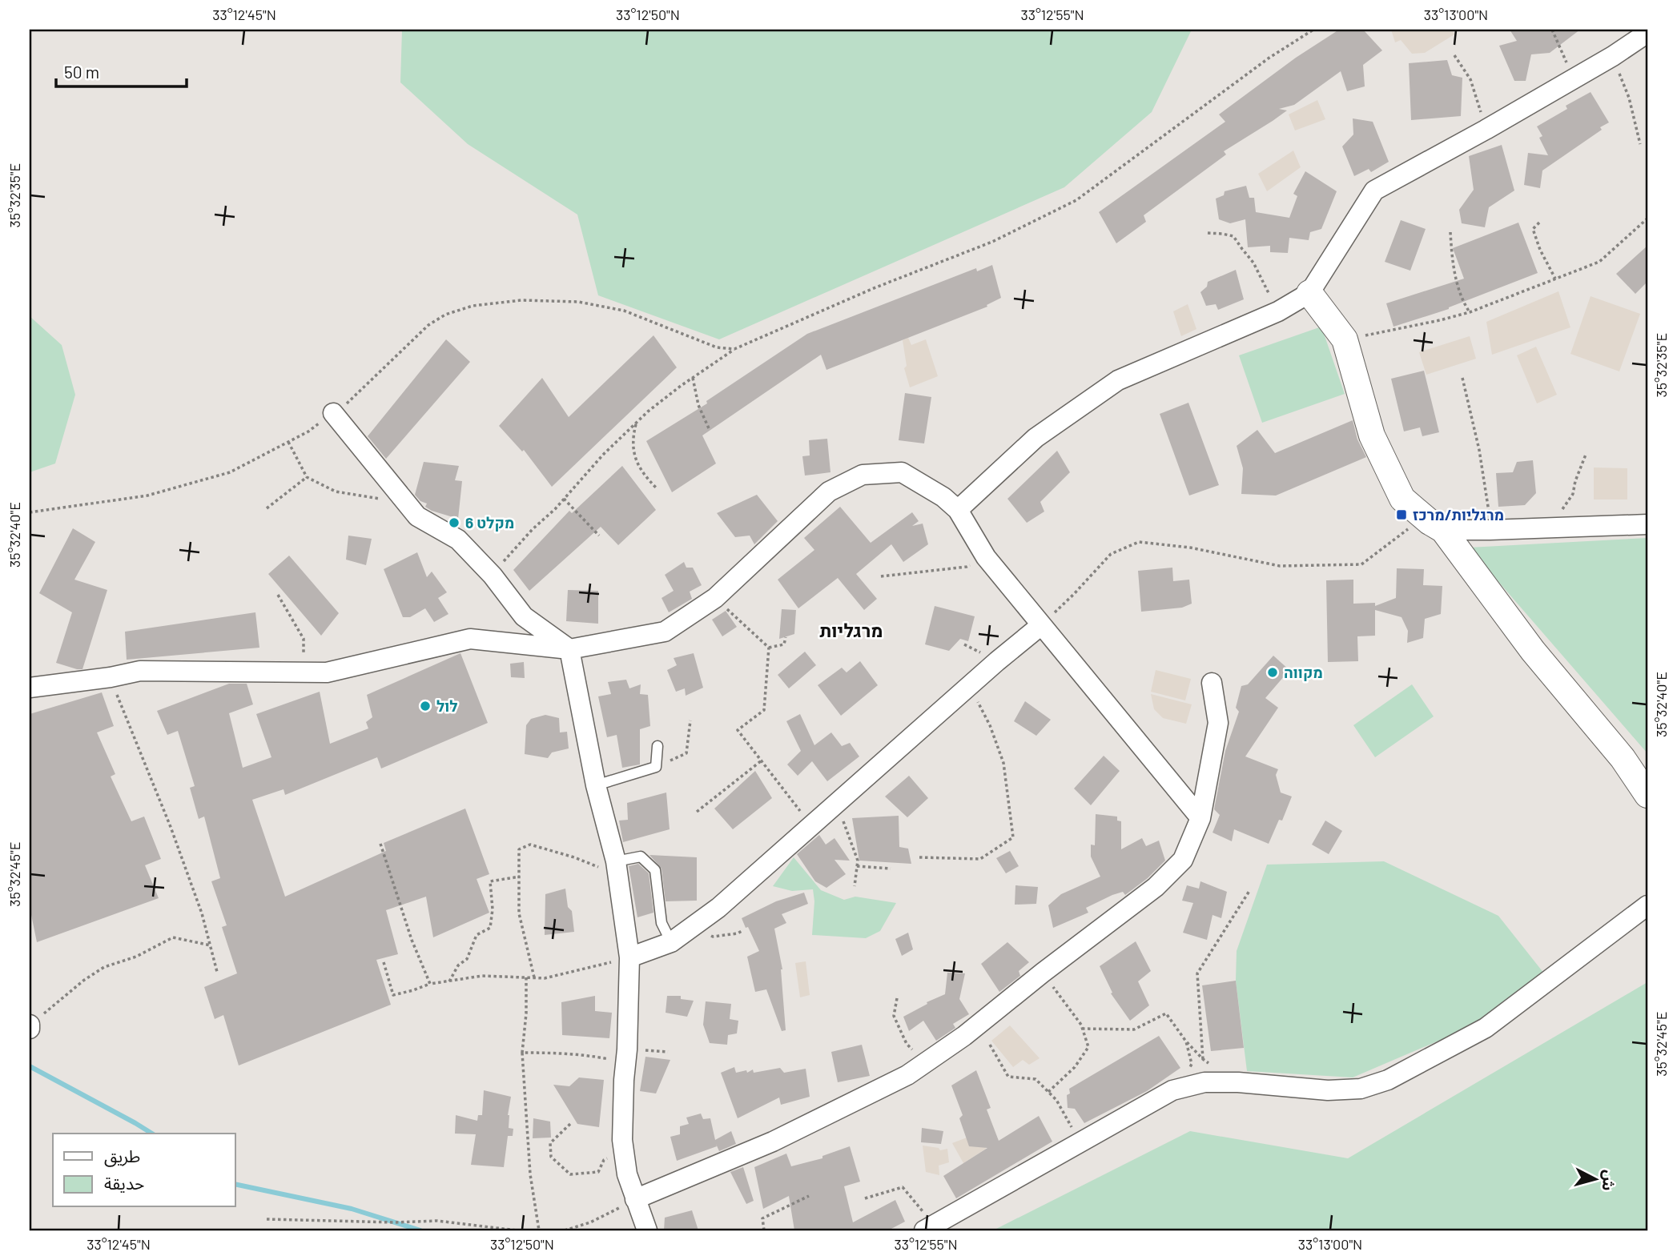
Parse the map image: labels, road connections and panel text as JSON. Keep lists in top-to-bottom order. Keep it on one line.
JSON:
{"districts":["מרגליות"],"places":{"transit":["מרגליות/מרכז"],"other":["מקלט 6","מקווה","לול"]},"legend":["طريق","حديقة"],"scale_bar":"50 m","north":"right","coordinates":["33°12'45\"N","33°12'50\"N","33°12'55\"N","33°13'00\"N","35°32'35\"E","35°32'40\"E","35°32'45\"E"]}
